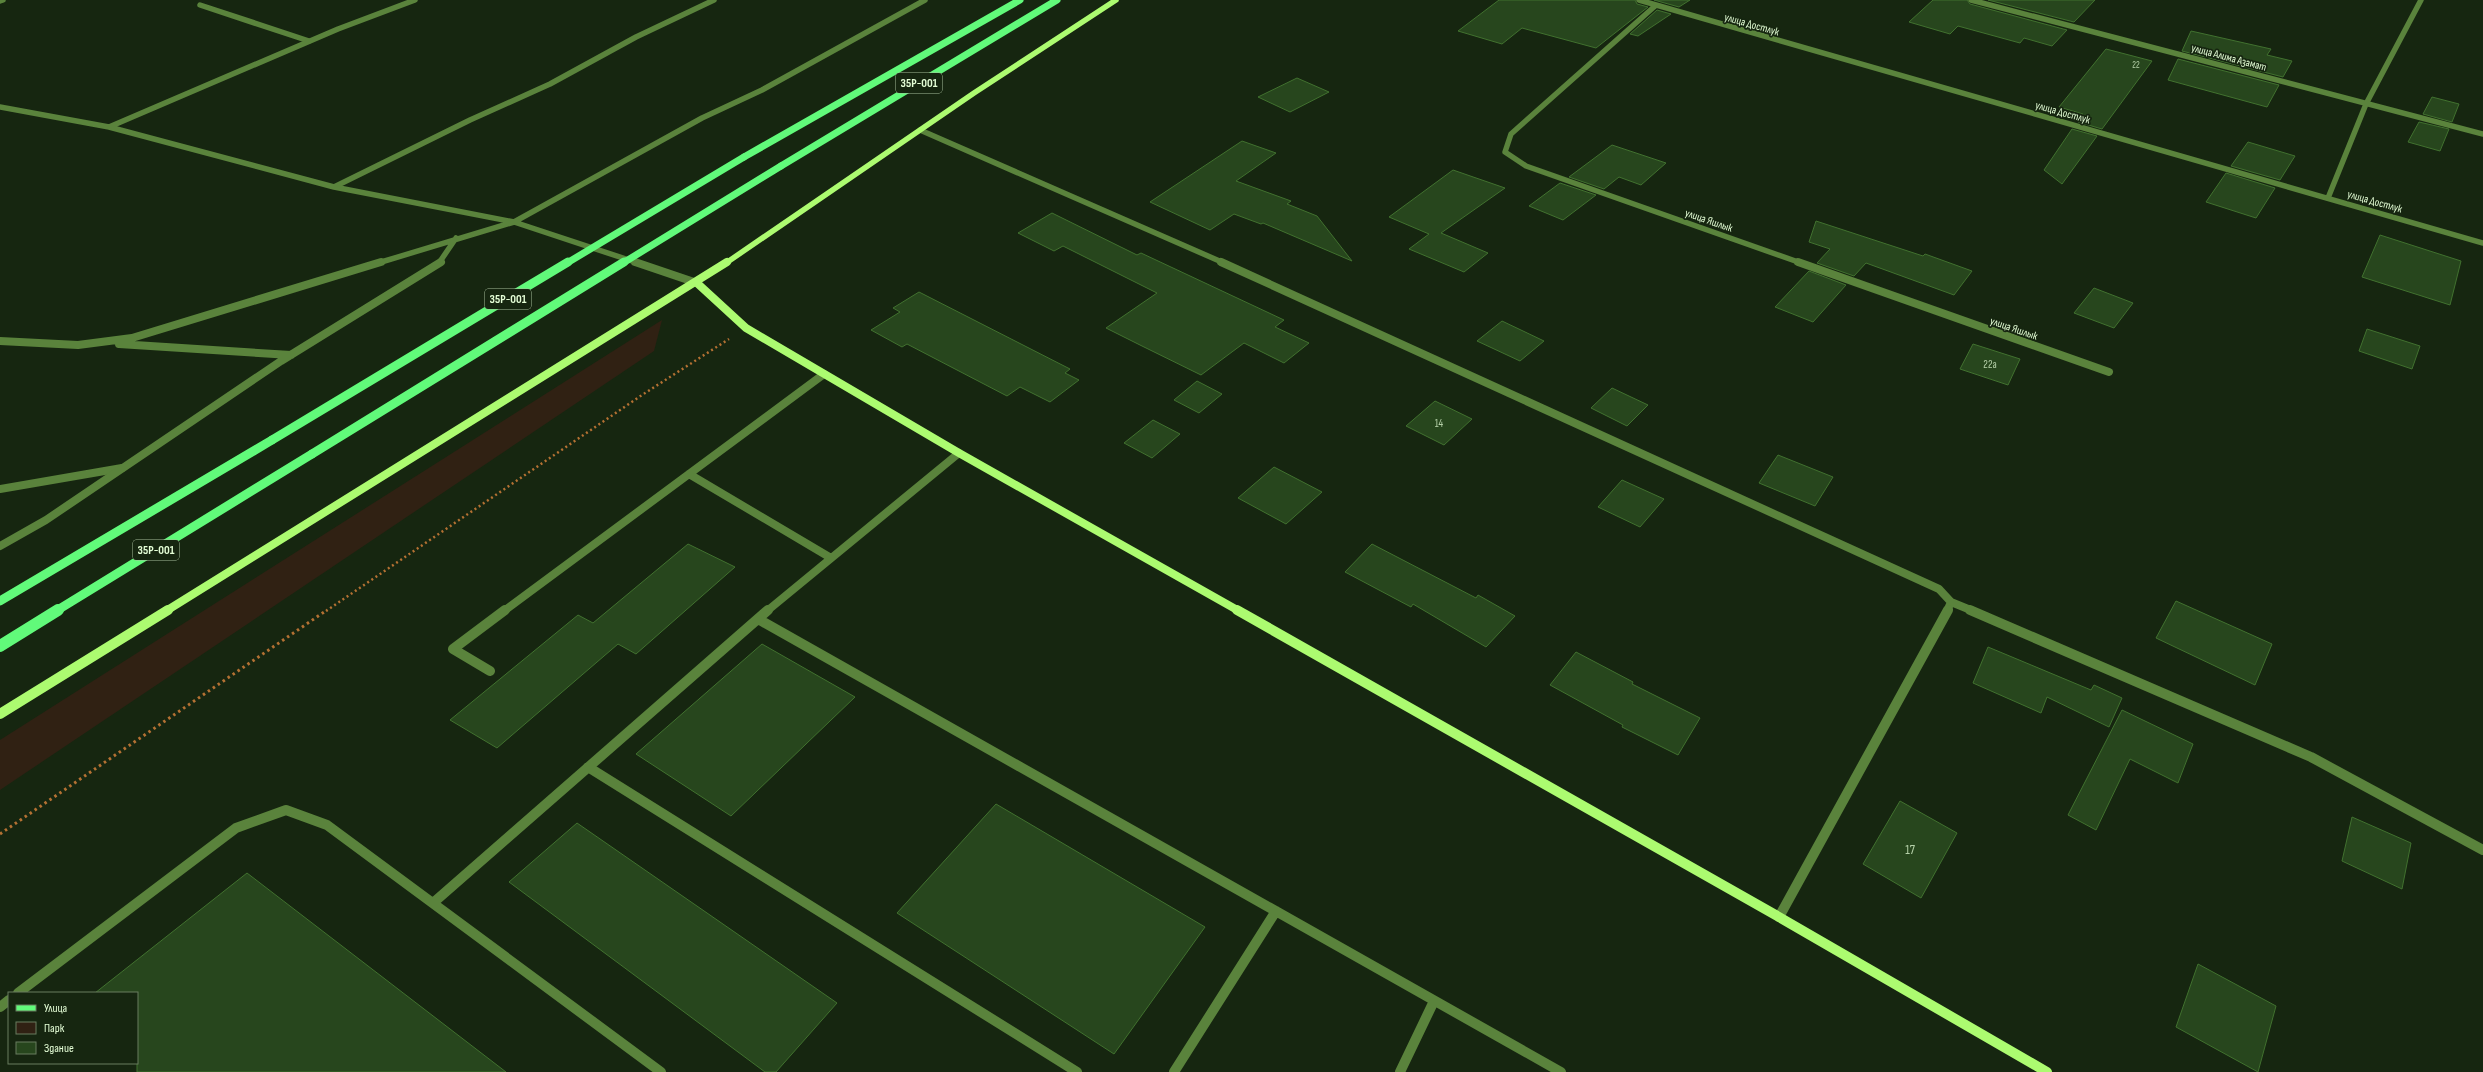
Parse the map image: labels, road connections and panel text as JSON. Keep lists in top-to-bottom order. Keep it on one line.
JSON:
{"streets":{"main road":["35Р-001"],"street":["улица Достлук","улица Алима Азамат","улица Яшлык"]},"crossings":[["улица Достлук","улица Яшлык"]],"house_numbers":["22","22а","14","17"],"legend":["Улица","Парк","Здание"]}
